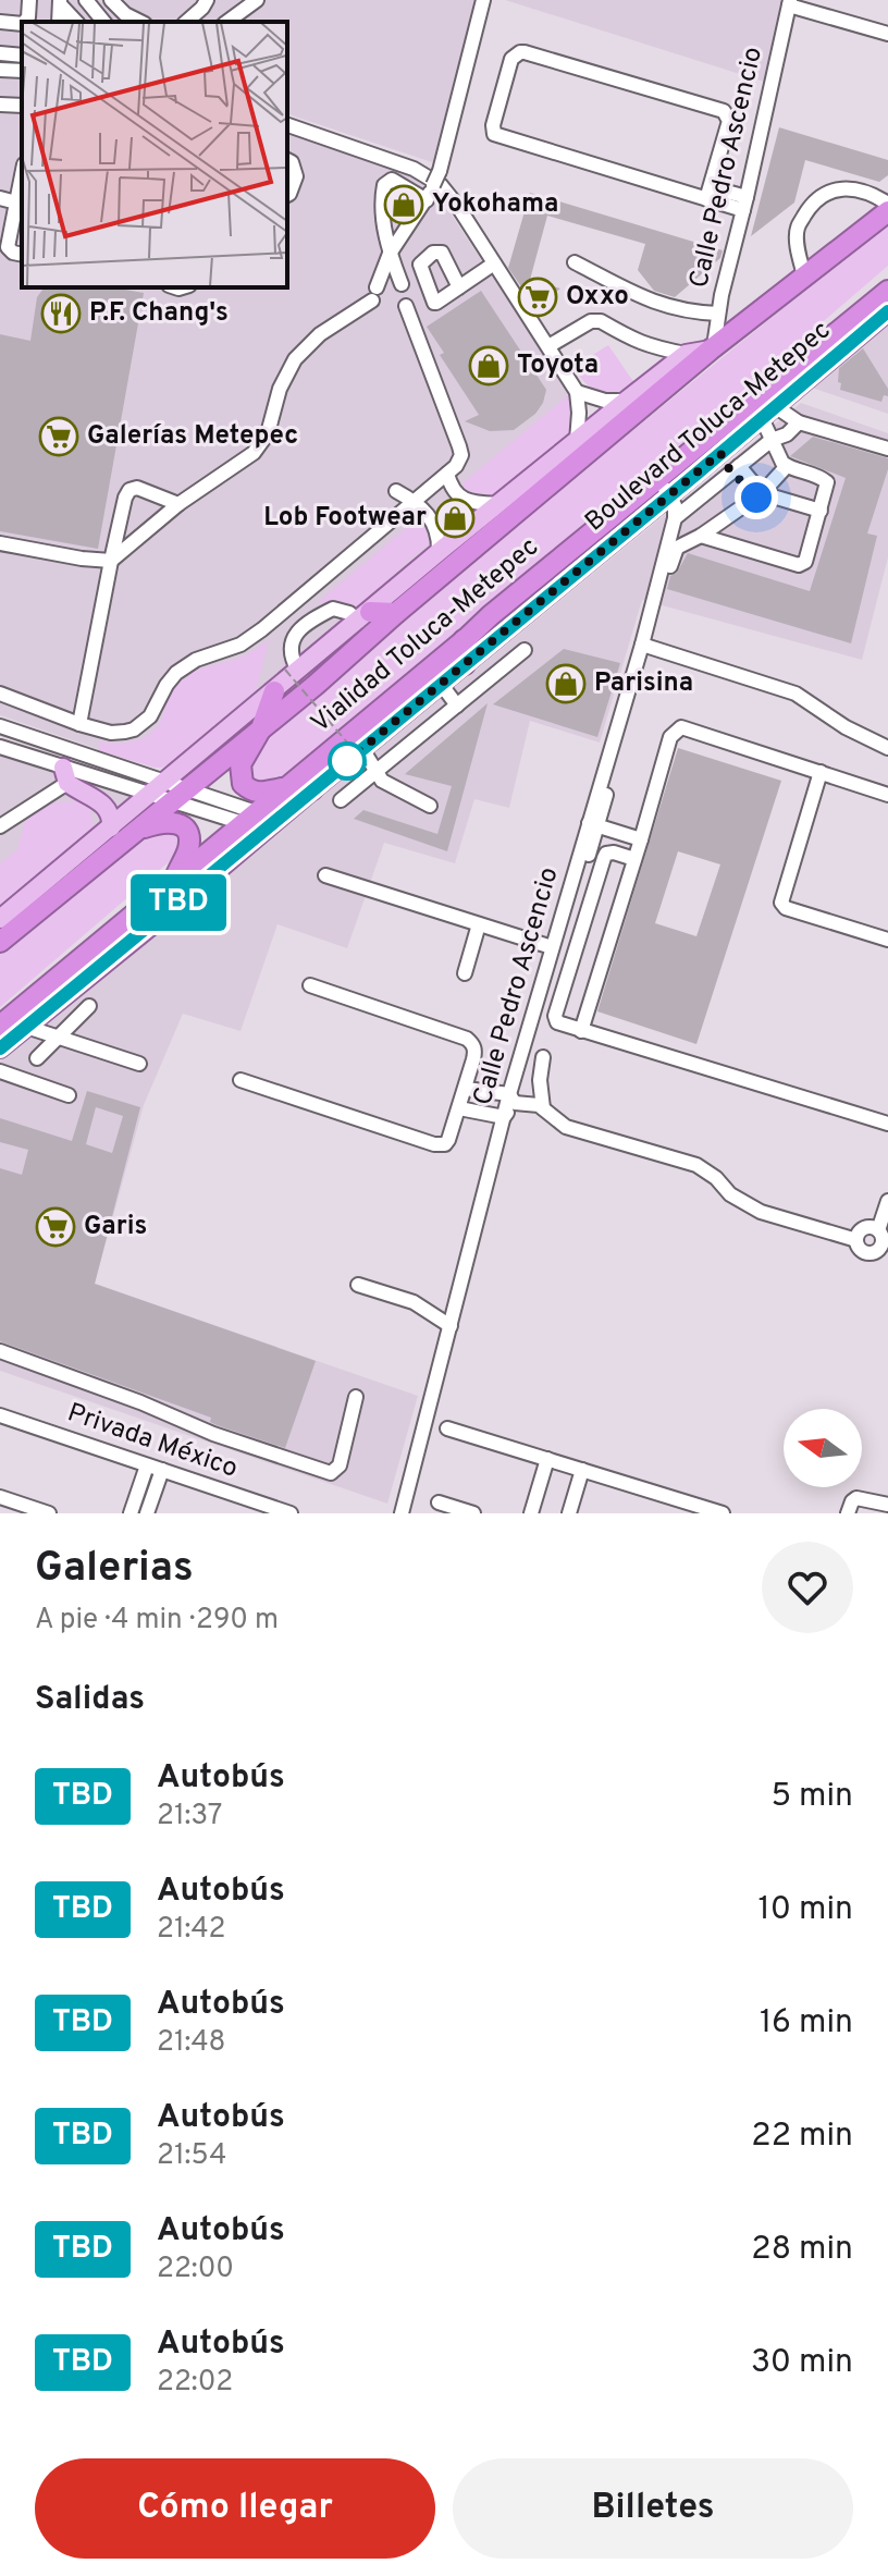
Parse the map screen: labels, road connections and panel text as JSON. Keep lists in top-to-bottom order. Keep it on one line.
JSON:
{"streets":{"highway":["Vialidad Toluca-Metepec"],"main road":["Boulevard Toluca-Metepec"],"street":["Calle Pedro Ascencio","Privada México"]},"crossings":[["Calle Pedro Ascencio","Boulevard Toluca-Metepec"],["Calle Pedro Ascencio","Vialidad Toluca-Metepec"],["Boulevard Toluca-Metepec","Vialidad Toluca-Metepec"]],"places":{"shop":["Yokohama","Toyota","Lob Footwear","Parisina"],"supermarket":["Oxxo","Galerías Metepec","Garis"],"restaurant":["P.F. Chang's"]},"lines":["bus line TBD"],"north":"left","page":{"on_map":"TBD","heading":[["Galerias","A pie · 4 min · 290 m"],"Salidas"],"list":[{"mark":"TBD","name":"Autobús","note":"21:37","value":"5 min"},{"mark":"TBD","name":"Autobús","note":"21:42","value":"10 min"},{"mark":"TBD","name":"Autobús","note":"21:48","value":"16 min"},{"mark":"TBD","name":"Autobús","note":"21:54","value":"22 min"},{"mark":"TBD","name":"Autobús","note":"22:00","value":"28 min"},{"mark":"TBD","name":"Autobús","note":"22:02","value":"30 min"}],"buttons":["Cómo llegar","Billetes"]}}
